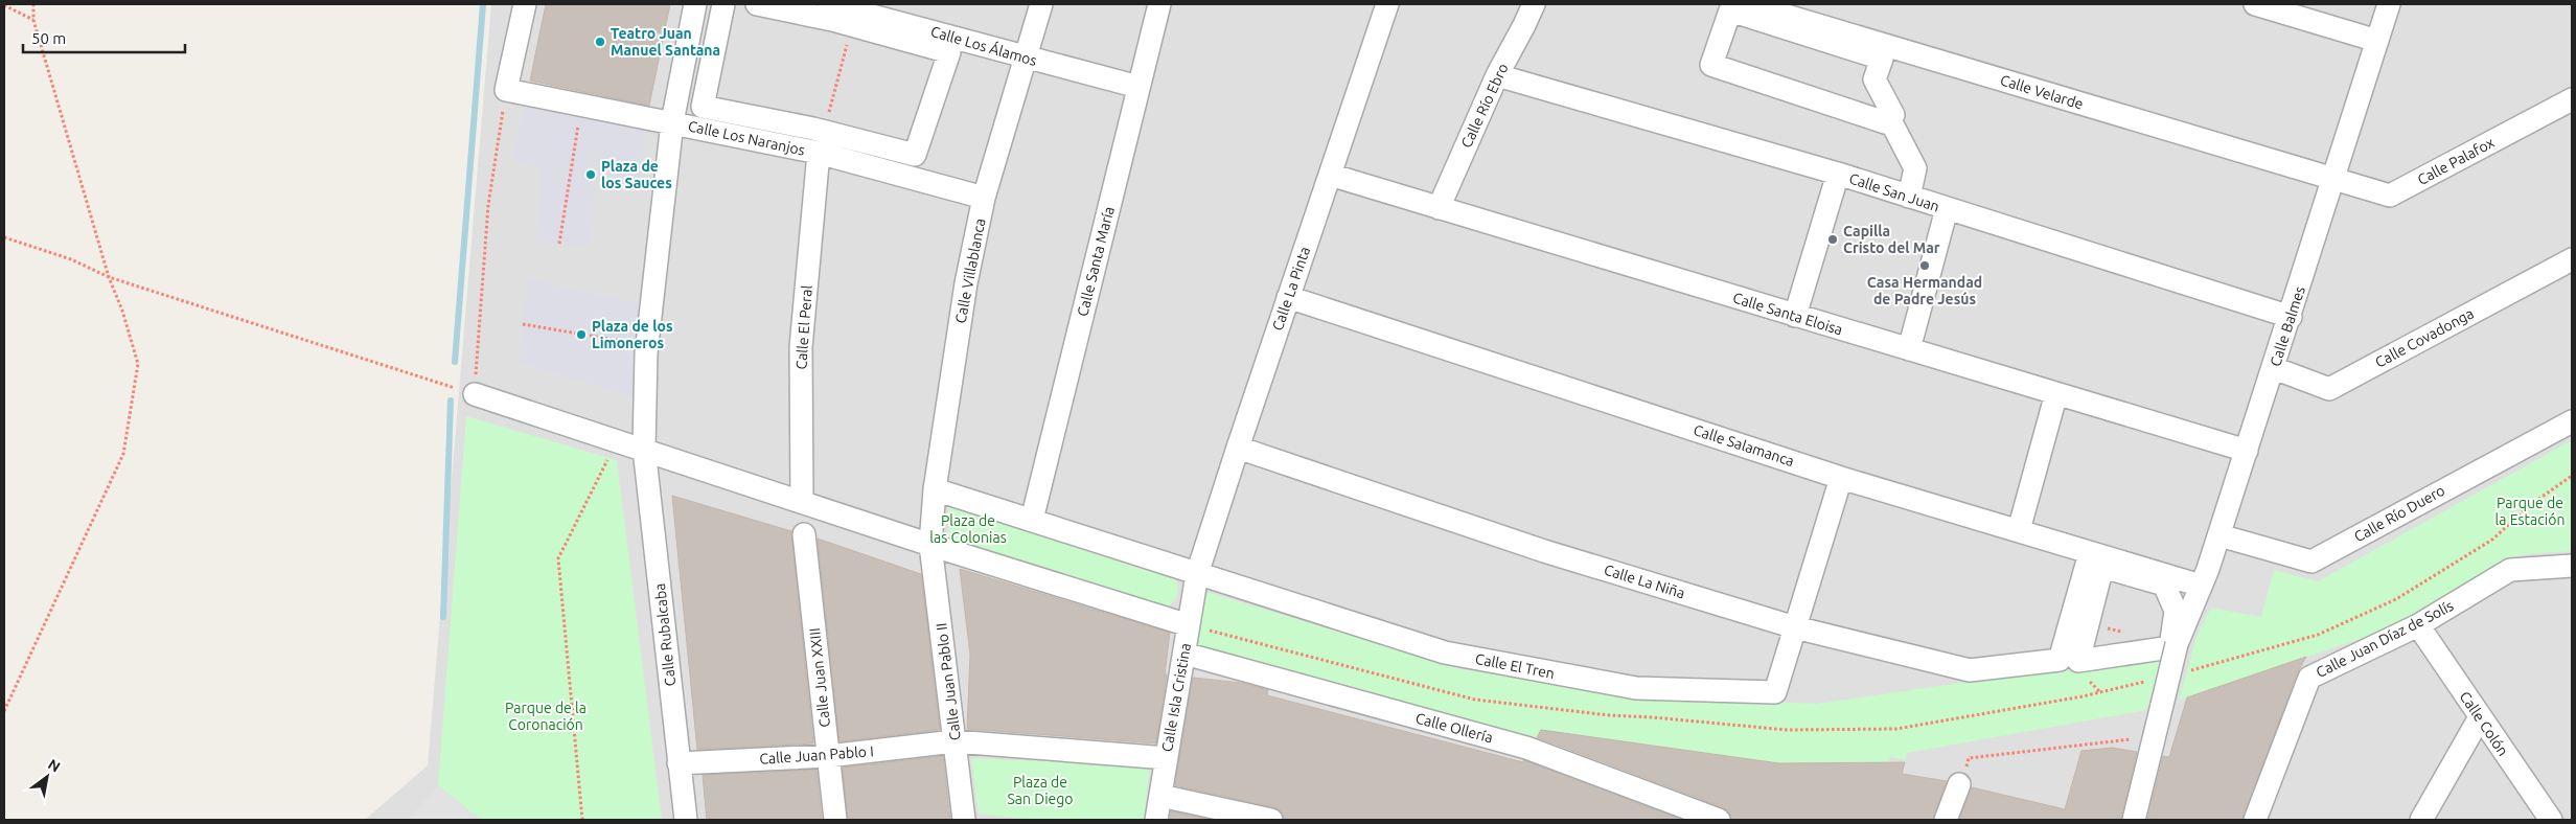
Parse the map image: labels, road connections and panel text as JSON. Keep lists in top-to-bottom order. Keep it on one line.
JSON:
{"streets":{"street":["Calle Los Álamos","Calle Velarde","Calle Río Ebro","Calle Los Naranjos","Calle Palafox","Calle San Juan","Calle Santa María","Calle Villablanca","Calle La Pinta","Calle Santa Eloisa","Calle Balmes","Calle El Peral","Calle Covadonga","Calle Salamanca","Calle Río Duero","Calle La Niña","Calle Rubalcaba","Calle Juan Díaz de Solís","Calle El Tren","Calle Juan XXIII","Calle Juan Pablo II","Calle Isla Cristina","Calle Colón","Calle Ollería","Calle Juan Pablo I"]},"crossings":[["Calle Los Álamos","Calle Santa María"],["Calle Los Álamos","Calle Villablanca"],["Calle Velarde","Calle Palafox"],["Calle Velarde","Calle Balmes"],["Calle Río Ebro","Calle San Juan"],["Calle Río Ebro","Calle Santa Eloisa"],["Calle Los Naranjos","Calle Villablanca"],["Calle Los Naranjos","Calle El Peral"],["Calle Los Naranjos","Calle Rubalcaba"],["Calle Palafox","Calle Balmes"],["Calle San Juan","Calle Balmes"],["Calle Villablanca","Calle Juan Pablo II"],["Calle La Pinta","Calle Santa Eloisa"],["Calle La Pinta","Calle Salamanca"],["Calle La Pinta","Calle La Niña"],["Calle La Pinta","Calle El Tren"],["Calle La Pinta","Calle Isla Cristina"],["Calle Santa Eloisa","Calle Balmes"],["Calle Balmes","Calle Covadonga"],["Calle Balmes","Calle Salamanca"],["Calle Balmes","Calle Río Duero"],["Calle Salamanca","Calle La Niña"],["Calle La Niña","Calle El Tren"],["Calle Rubalcaba","Calle Juan Pablo I"],["Calle Juan Díaz de Solís","Calle Colón"],["Calle El Tren","Calle Isla Cristina"],["Calle Juan XXIII","Calle Juan Pablo I"],["Calle Juan Pablo II","Calle Juan Pablo I"],["Calle Isla Cristina","Calle Ollería"]],"parks":["Parque de la Estación","Plaza de las Colonias","Parque de la Coronación","Plaza de San Diego"],"places":["Teatro Juan Manuel Santana","Plaza de los Sauces","Capilla Cristo del Mar","Casa Hermandad de Padre Jesús","Plaza de los Limoneros"],"scale_bar":"50 m","north":"top right"}
